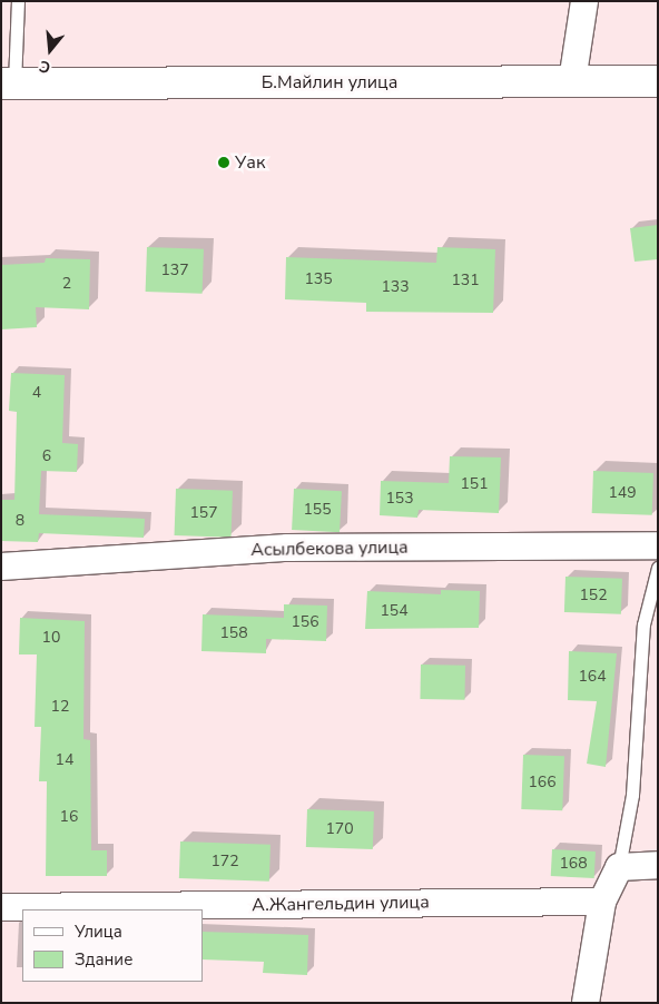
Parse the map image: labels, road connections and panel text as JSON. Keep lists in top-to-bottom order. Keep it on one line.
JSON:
{"streets":{"street":["Б.Майлин улица","Асылбекова улица","А.Жангельдин улица"]},"places":["Уак"],"house_numbers":["137","135","131","2","133","4","6","151","149","153","155","157","8","152","154","156","158","10","164","12","14","166","16","170","172","168"],"legend":["Улица","Здание"],"north":"bottom"}
